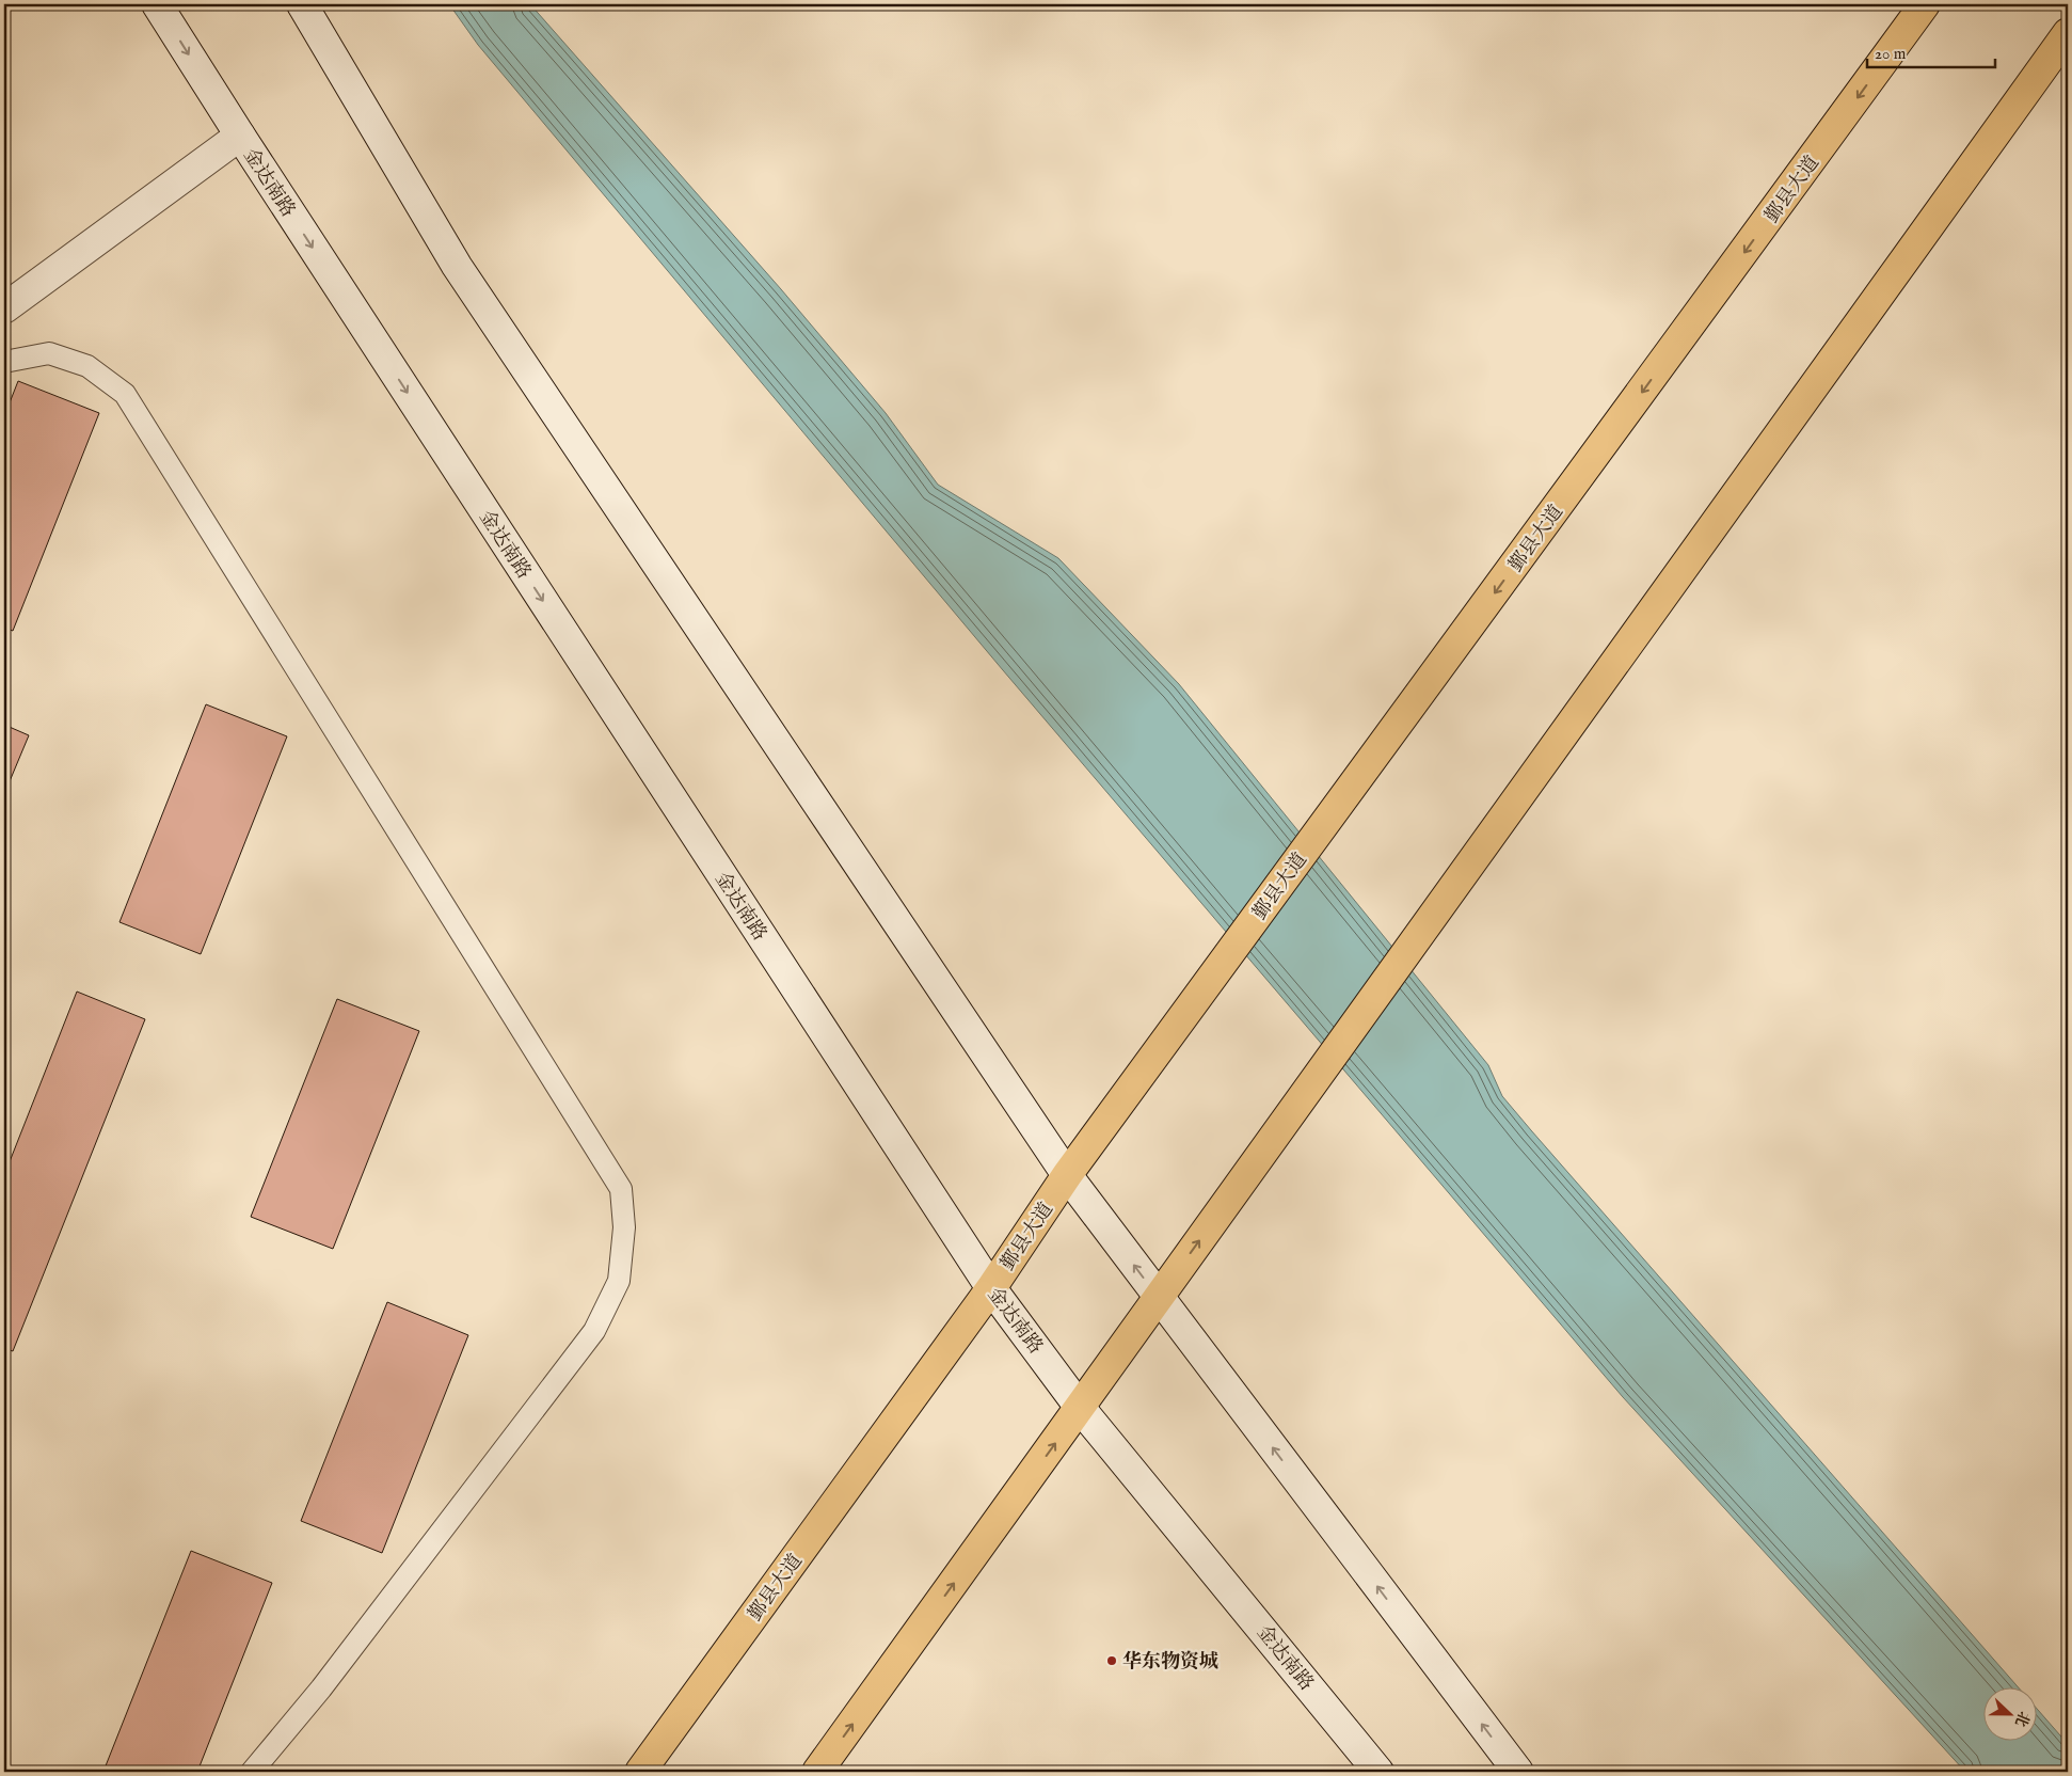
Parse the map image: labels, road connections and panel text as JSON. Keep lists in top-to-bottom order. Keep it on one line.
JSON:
{"streets":{"main road":["金达南路","鄞县大道"]},"crossings":[["金达南路","鄞县大道"]],"places":["华东物资城"],"scale_bar":"20 m","north":"right"}
